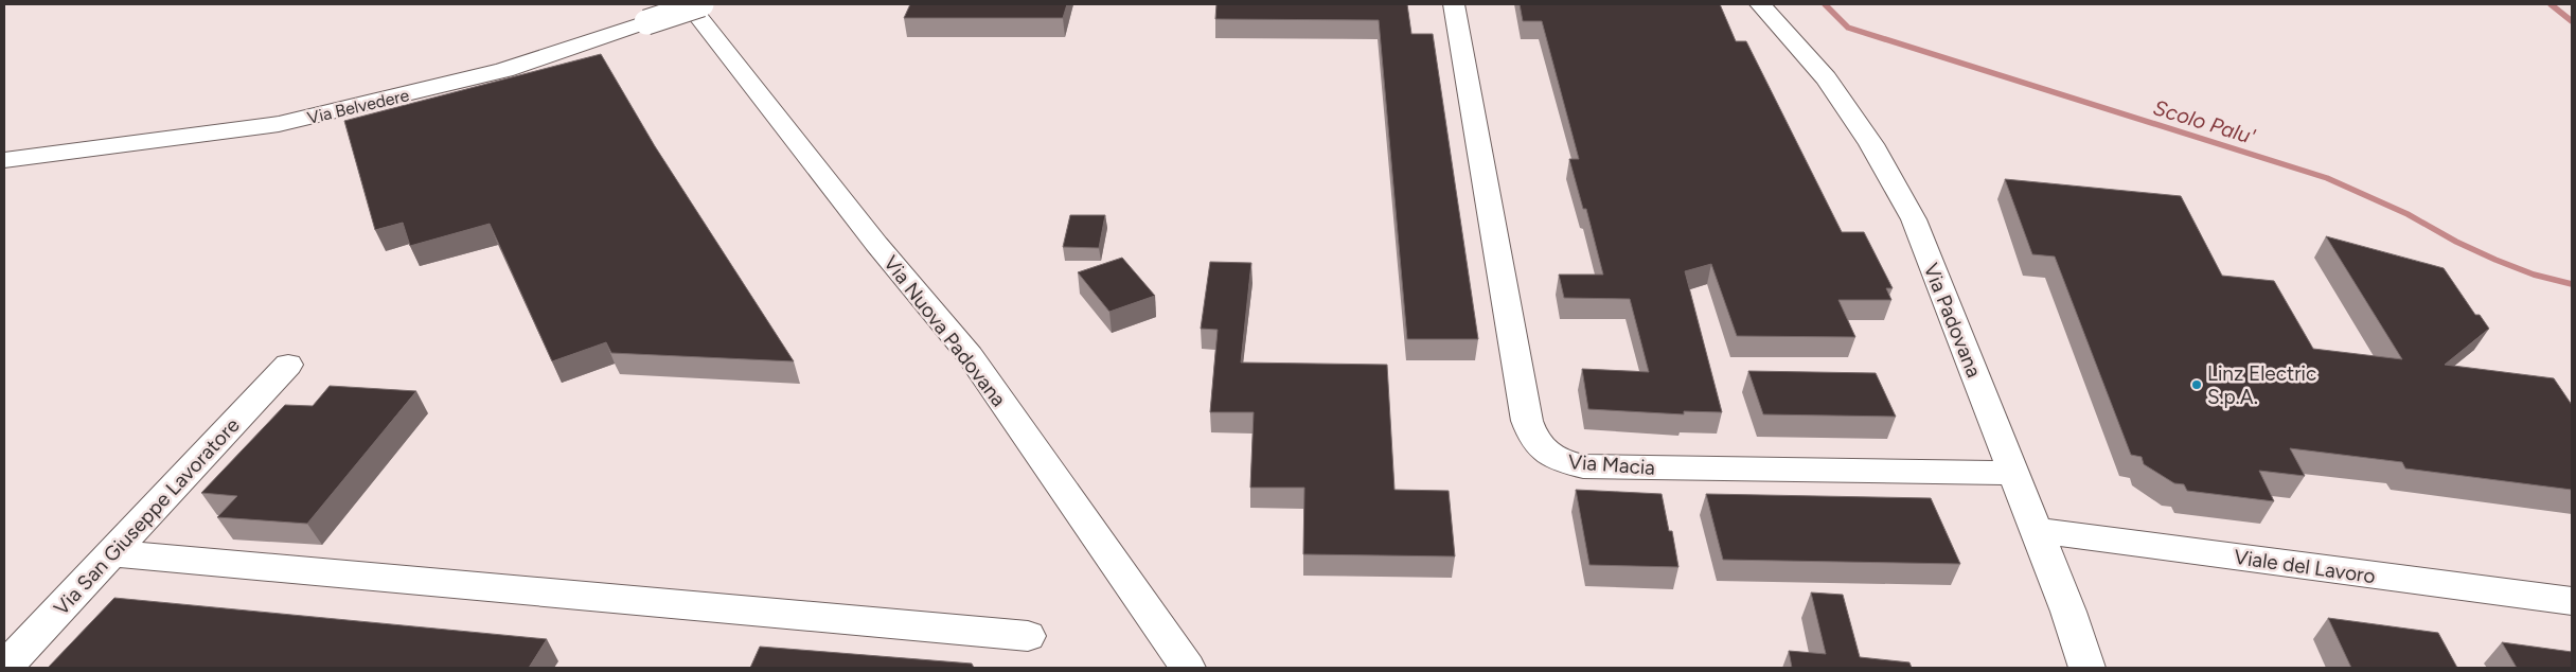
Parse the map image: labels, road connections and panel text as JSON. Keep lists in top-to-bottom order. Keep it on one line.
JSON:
{"streets":{"street":["Via Belvedere","Via Padovana","Via Nuova Padovana","Via Macia","Via San Giuseppe Lavoratore","Viale del Lavoro"]},"crossings":[["Via Padovana","Via Macia"],["Via Padovana","Viale del Lavoro"]],"water":["Scolo Palu'"],"places":["Linz Electric S.p.A."]}
